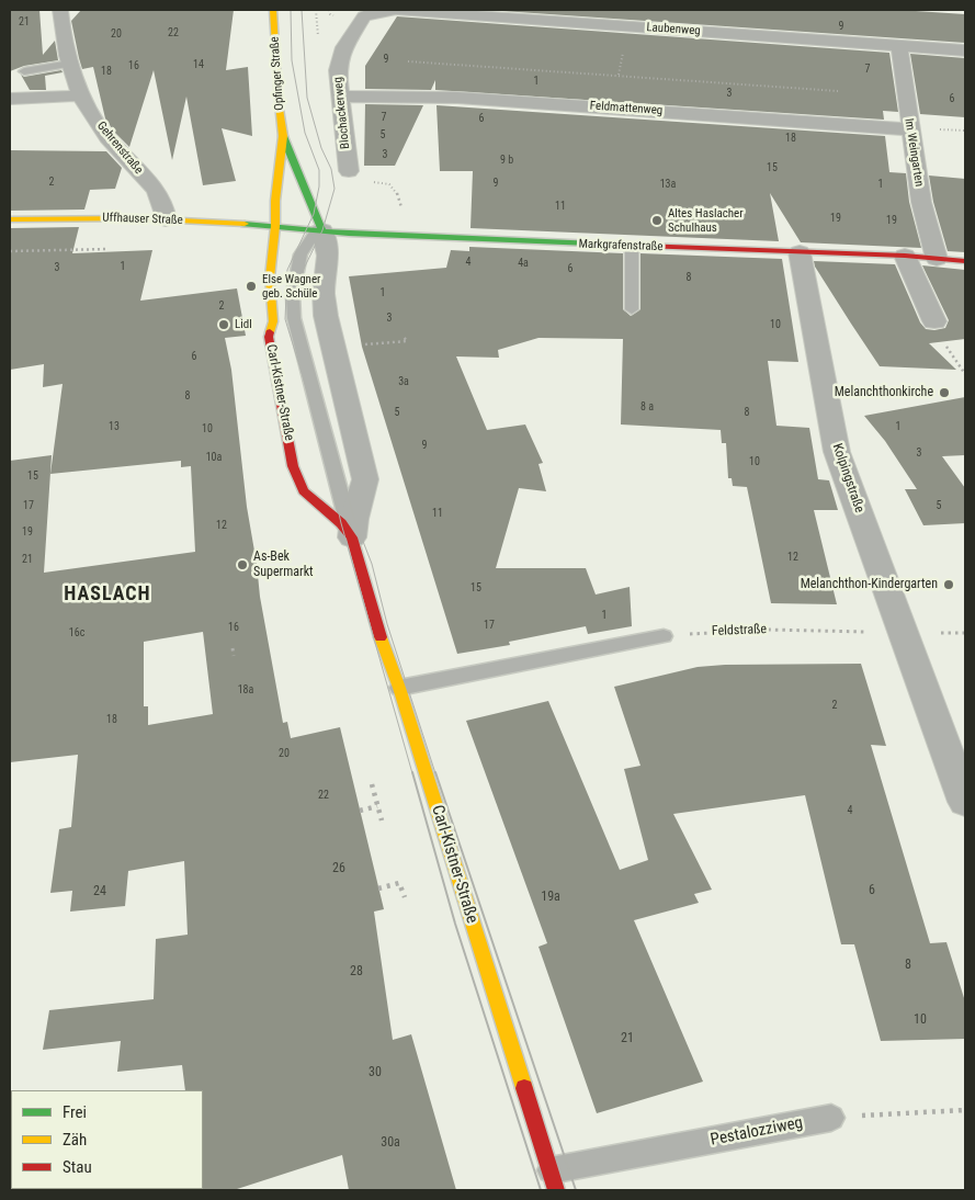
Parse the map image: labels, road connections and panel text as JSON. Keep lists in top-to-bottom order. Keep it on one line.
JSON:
{"streets":{"street":["Laubenweg","Opfinger Straße","Feldmattenweg","Blochackerweg","Gehrenstraße","Im Weingarten","Uffhauser Straße","Markgrafenstraße","Carl-Kistner-Straße","Kolpingstraße"],"lane":["Pestalozziweg"],"path":["Feldstraße"]},"crossings":[["Laubenweg","Blochackerweg"],["Laubenweg","Im Weingarten"],["Opfinger Straße","Uffhauser Straße"],["Opfinger Straße","Markgrafenstraße"],["Opfinger Straße","Carl-Kistner-Straße"],["Feldmattenweg","Blochackerweg"],["Feldmattenweg","Im Weingarten"],["Gehrenstraße","Uffhauser Straße"],["Im Weingarten","Markgrafenstraße"],["Uffhauser Straße","Markgrafenstraße"],["Uffhauser Straße","Carl-Kistner-Straße"],["Markgrafenstraße","Carl-Kistner-Straße"],["Markgrafenstraße","Kolpingstraße"],["Carl-Kistner-Straße","Pestalozziweg"],["Kolpingstraße","Feldstraße"]],"districts":["HASLACH"],"places":["Altes Haslacher Schulhaus","Else Wagner geb. Schüle","Lidl","Melanchthonkirche","As-Bek Supermarkt","Melanchthon-Kindergarten"],"house_numbers":["21","9","22","20","9","14","16","7","18","1","3","6","7","6","5","18","3","9 b","15","2","9","13a","1","11","19","19","4","4a","1","3","6","8","1","2","3","10","6","3a","8","8 a","5","8","13","1","10","9","3","10a","10","15","17","5","11","12","19","12","21","15","1","17","16","16c","18a","2","18","20","22","4","26","6","24","19a","8","28","10","21","30","30a"],"legend":["Frei","Zäh","Stau"]}
